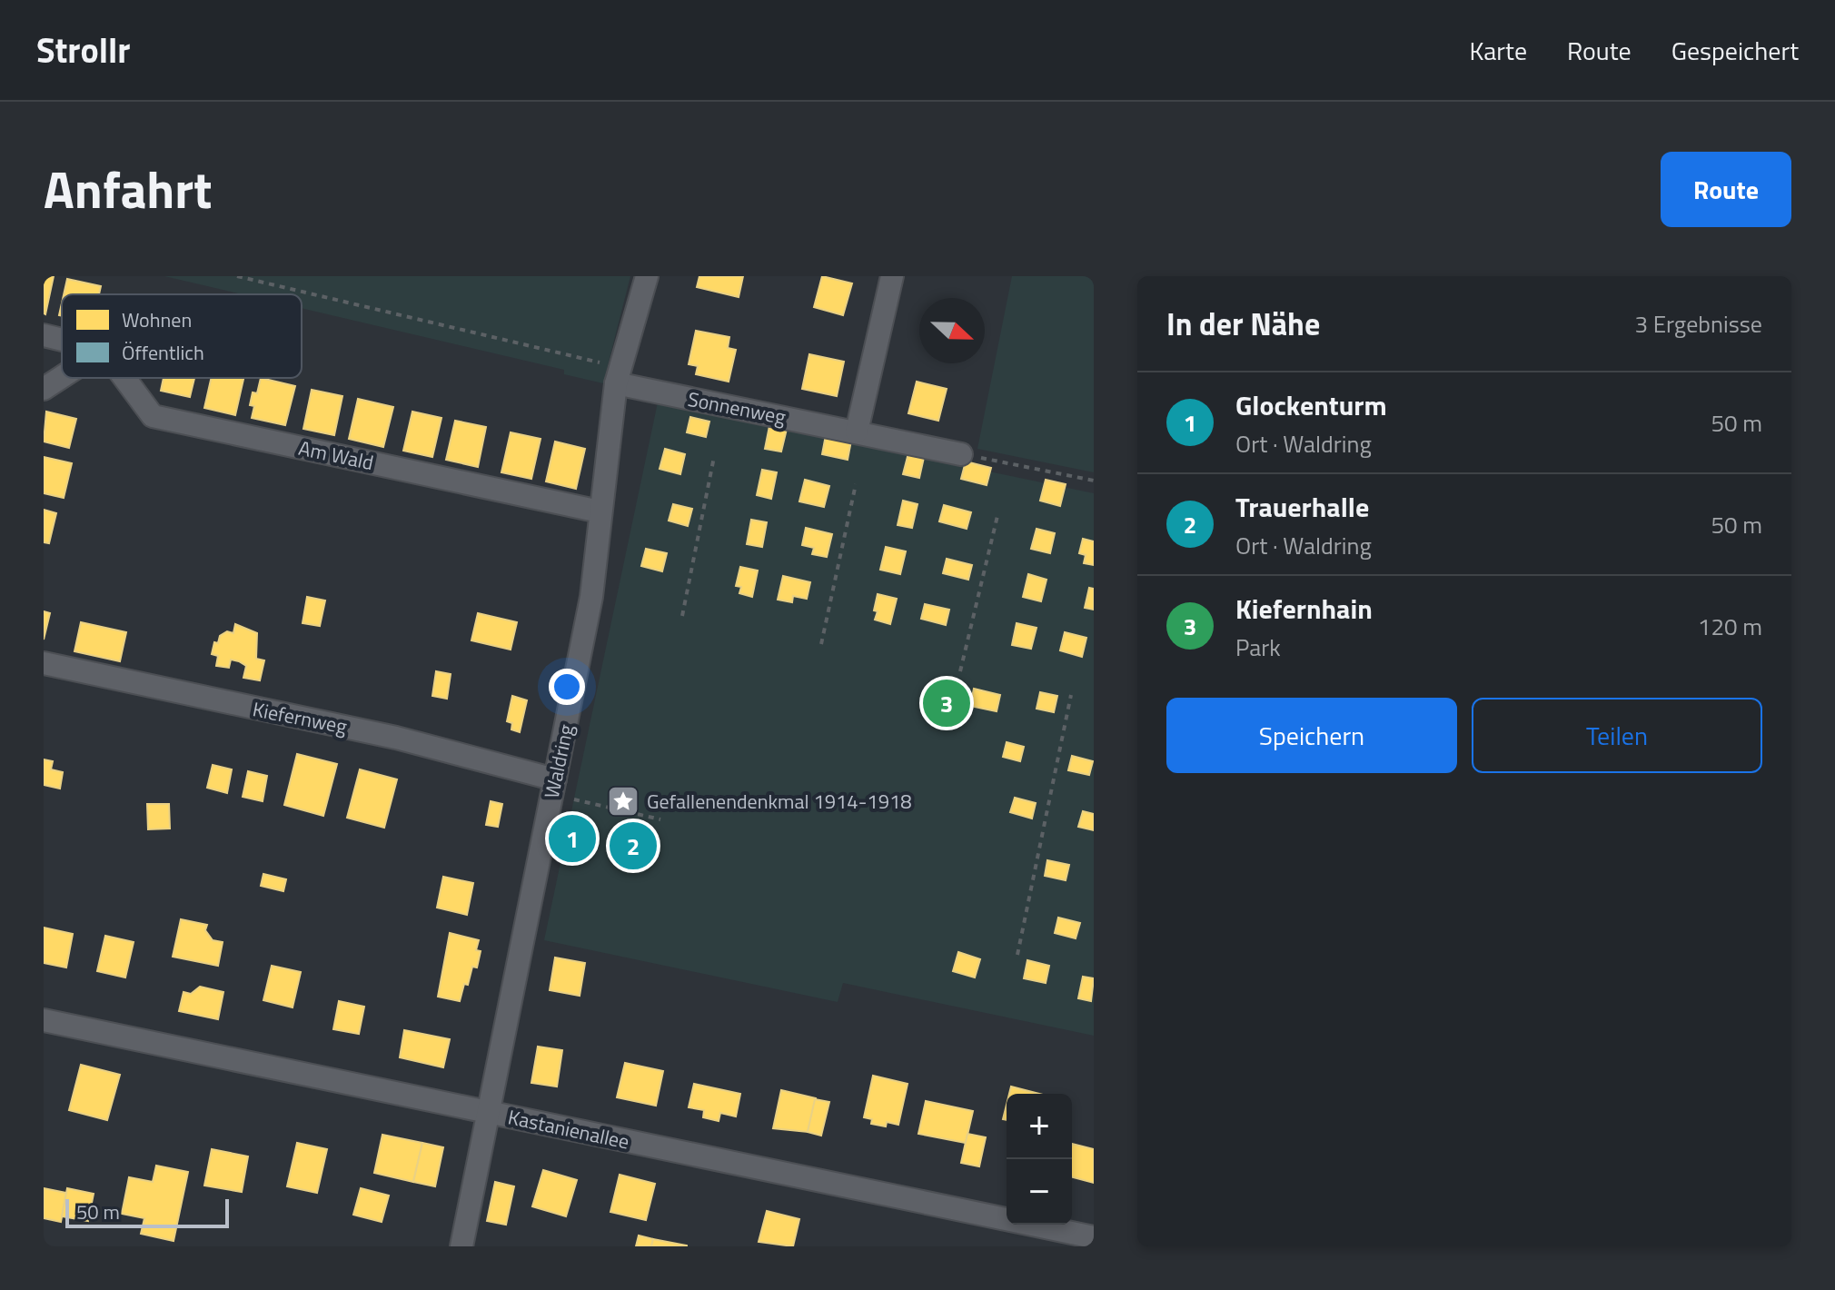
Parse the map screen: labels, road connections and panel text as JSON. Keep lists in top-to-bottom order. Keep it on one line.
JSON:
{"streets":{"street":["Sonnenweg","Am Wald","Kiefernweg","Waldring","Kastanienallee"]},"crossings":[["Sonnenweg","Waldring"],["Am Wald","Waldring"],["Kiefernweg","Waldring"],["Waldring","Kastanienallee"]],"places":{"place":["Gefallenendenkmal 1914-1918"]},"legend":["Wohnen","Öffentlich"],"scale_bar":"50 m","north":"right","page":{"header":"Strollr","nav":["Karte","Route","Gespeichert"],"title":"Anfahrt","buttons":["Route",["Speichern","Teilen"]],"heading":["In der Nähe","3 Ergebnisse"],"list":[{"mark":"1","name":"Glockenturm","note":"Ort · Waldring","value":"50 m"},{"mark":"2","name":"Trauerhalle","note":"Ort · Waldring","value":"50 m"},{"mark":"3","name":"Kiefernhain","note":"Park","value":"120 m"}],"pins":["3","1","2"],"map_buttons":["+","−"],"scale":"50 m"}}
